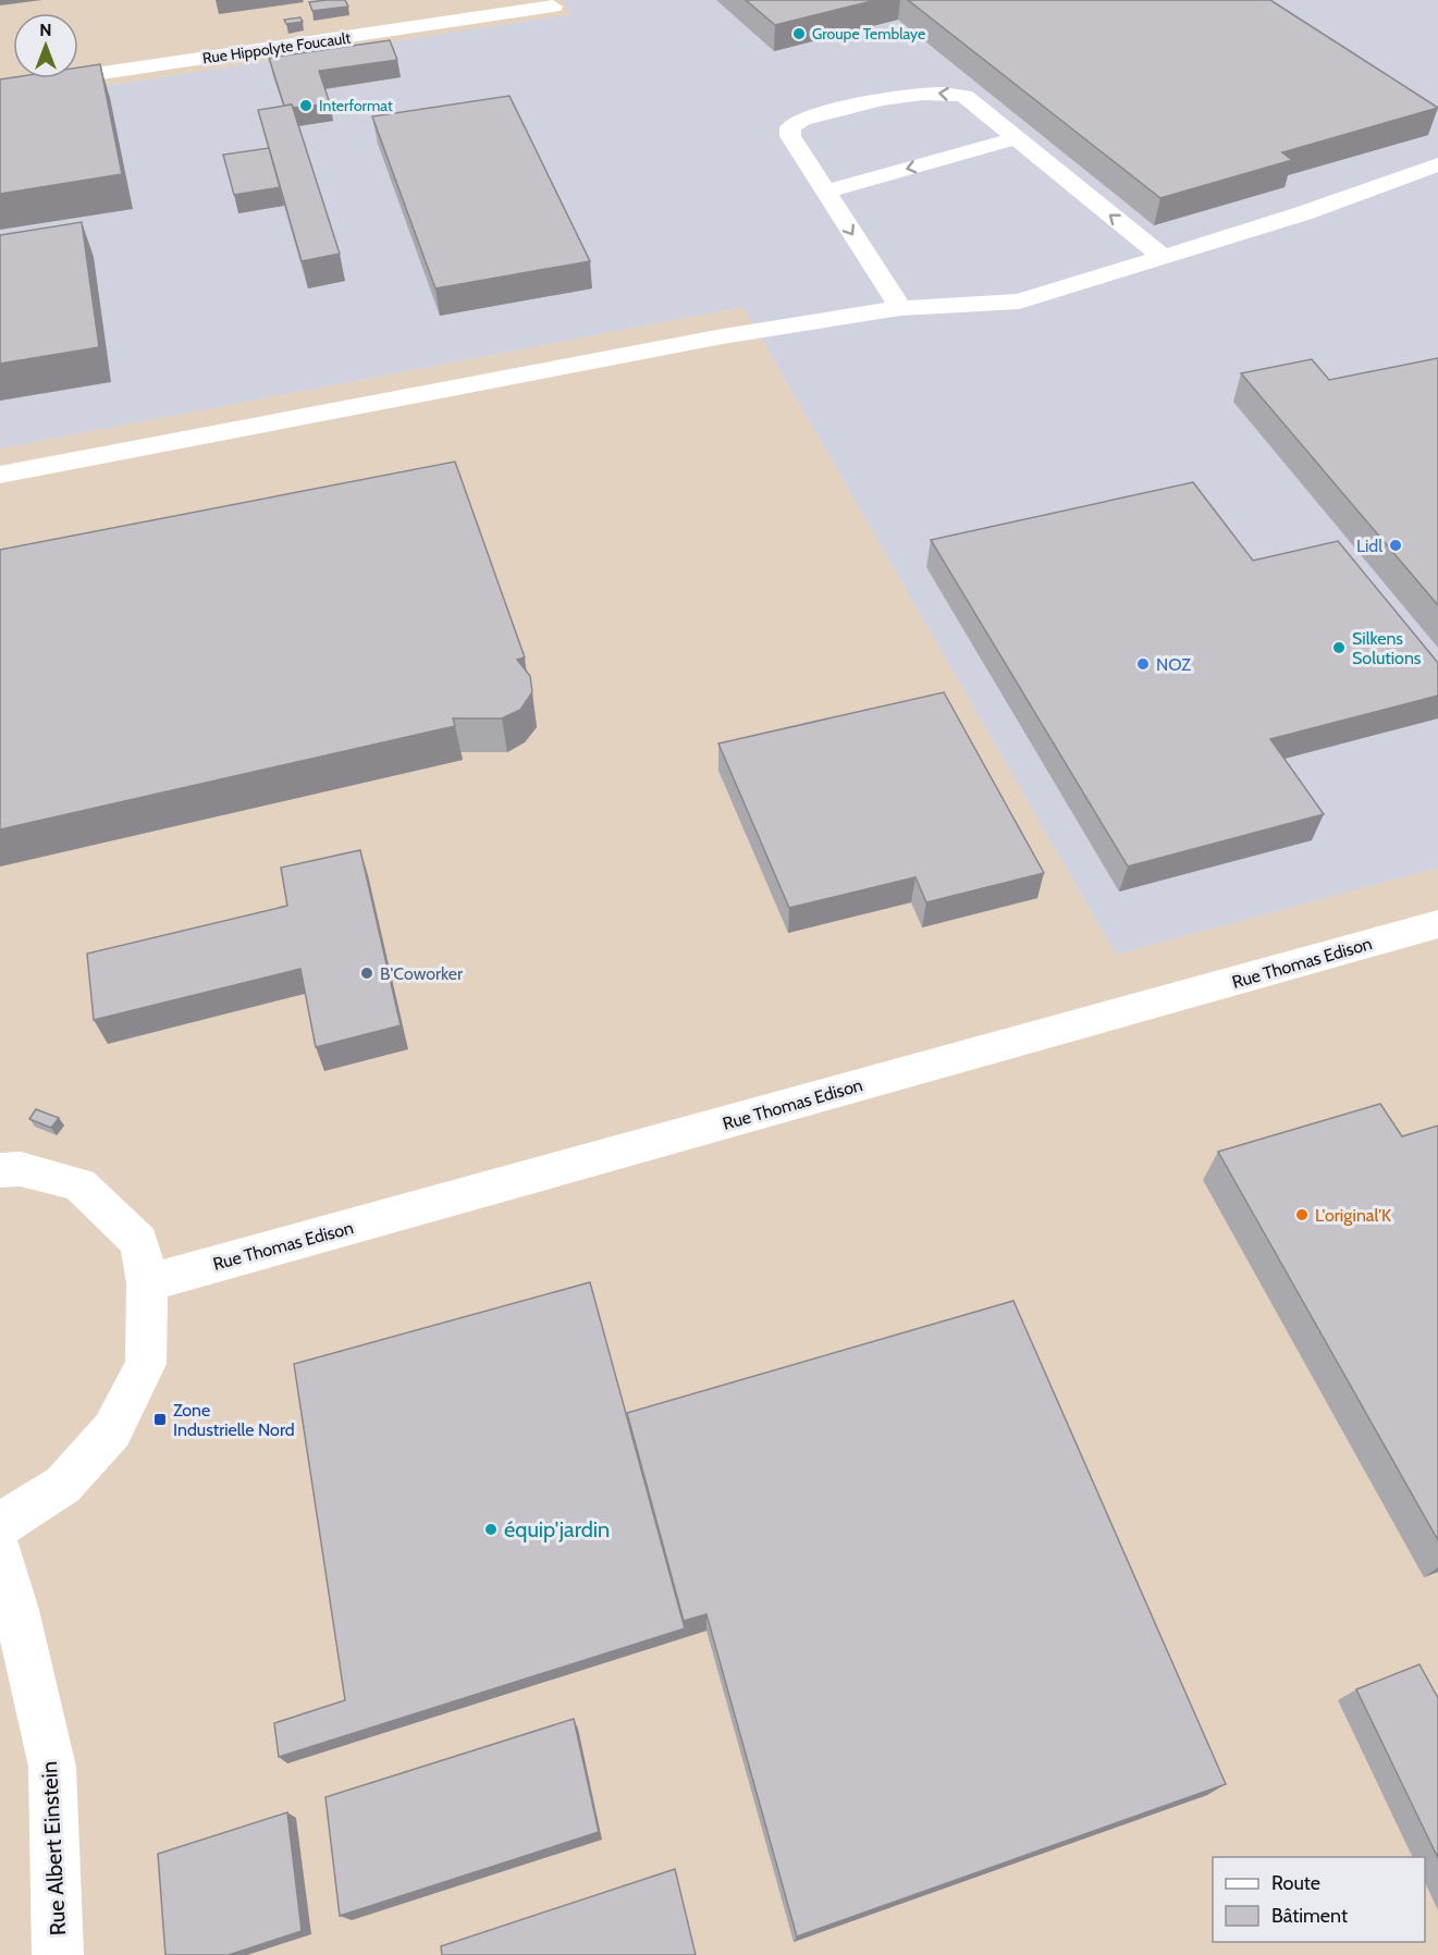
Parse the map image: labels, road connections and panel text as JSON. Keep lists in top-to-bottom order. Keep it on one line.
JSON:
{"streets":{"street":["Rue Hippolyte Foucault","Rue Thomas Edison","Rue Albert Einstein"]},"places":{"other":["Groupe Temblaye","Interformat","Lidl","Silkens Solutions","NOZ","B'Coworker","L'original'K","équip'jardin"],"transit":["Zone Industrielle Nord"]},"legend":["Route","Bâtiment"],"north":"top"}
